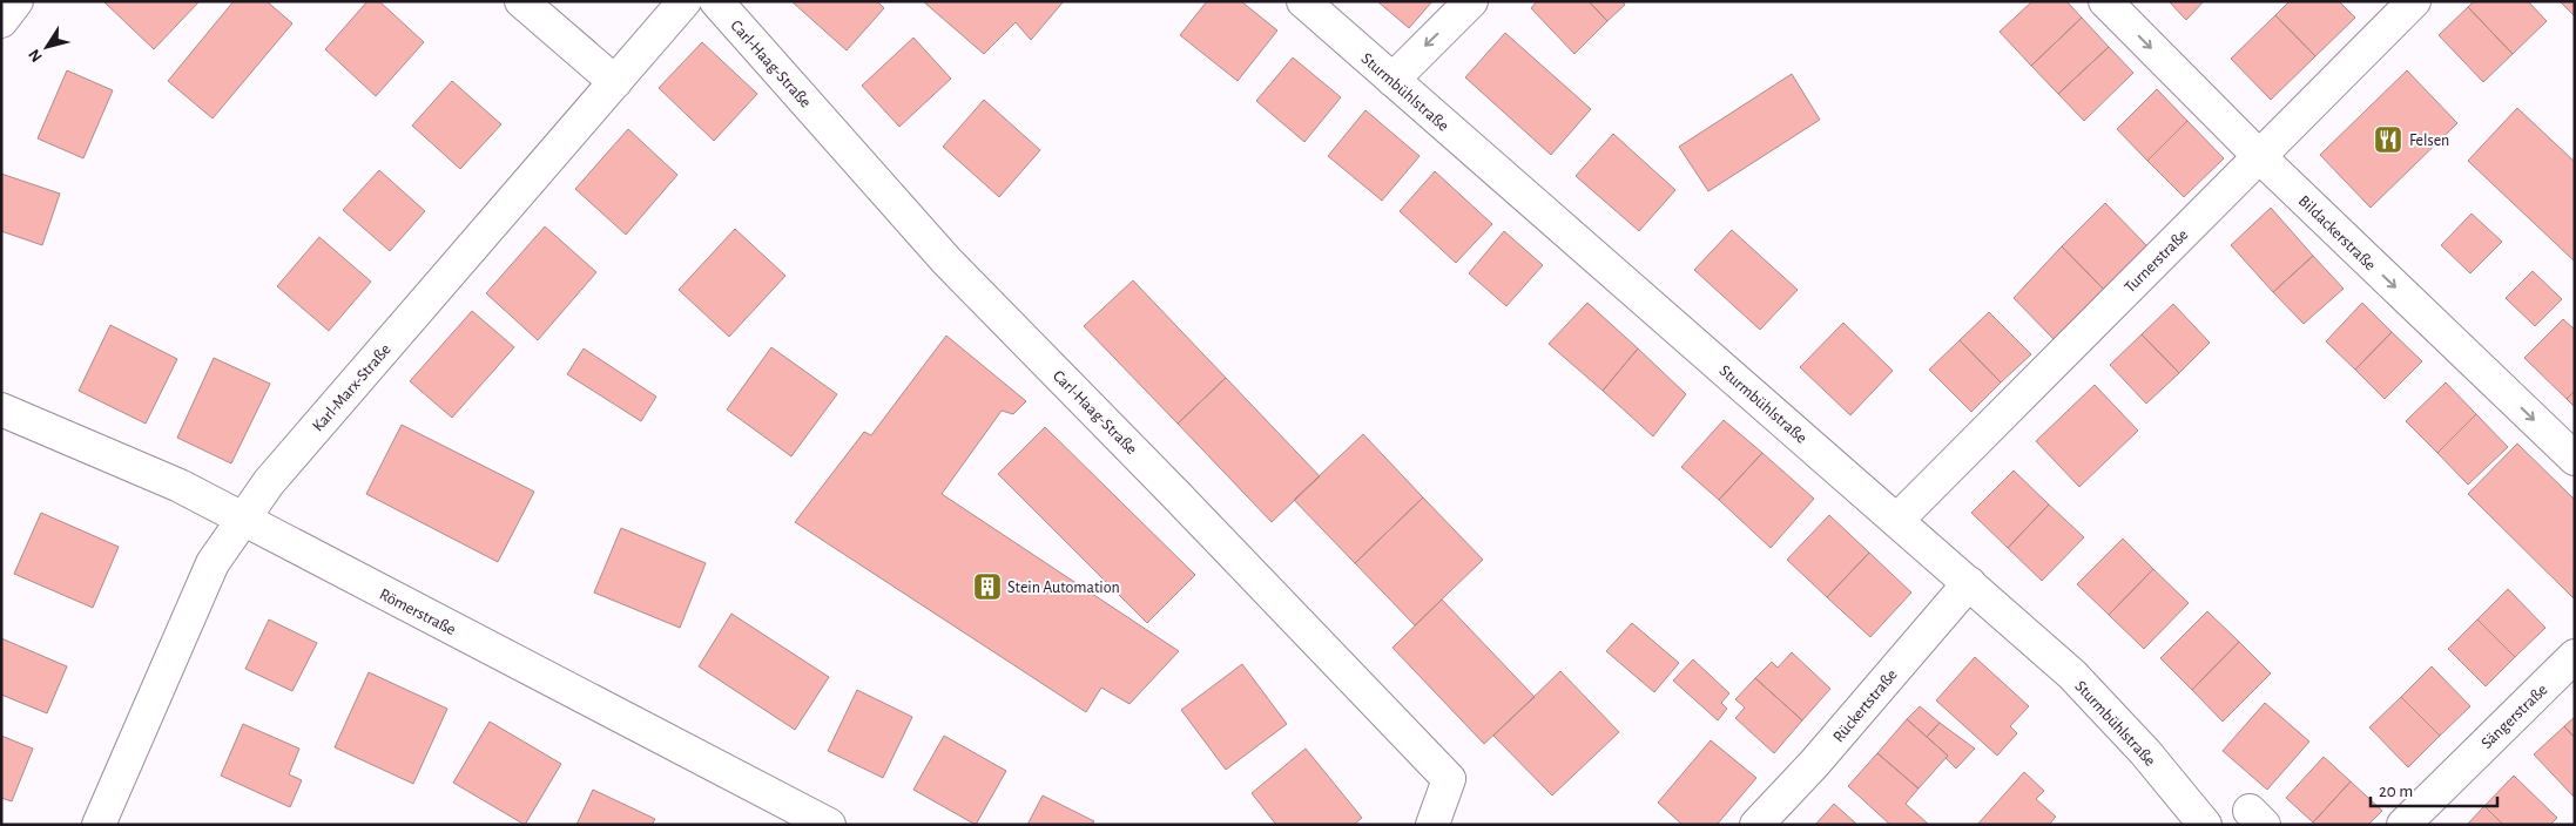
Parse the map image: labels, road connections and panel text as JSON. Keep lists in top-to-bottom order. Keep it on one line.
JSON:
{"streets":{"street":["Carl-Haag-Straße","Sturmbühlstraße","Bildackerstraße","Turnerstraße","Karl-Marx-Straße","Römerstraße","Rückertstraße","Sängerstraße"]},"crossings":[["Sturmbühlstraße","Turnerstraße"],["Sturmbühlstraße","Rückertstraße"],["Bildackerstraße","Turnerstraße"],["Karl-Marx-Straße","Römerstraße"]],"one_way":["Bildackerstraße"],"places":{"restaurant":["Felsen"],"building":["Stein Automation"]},"scale_bar":"20 m","north":"bottom left"}
